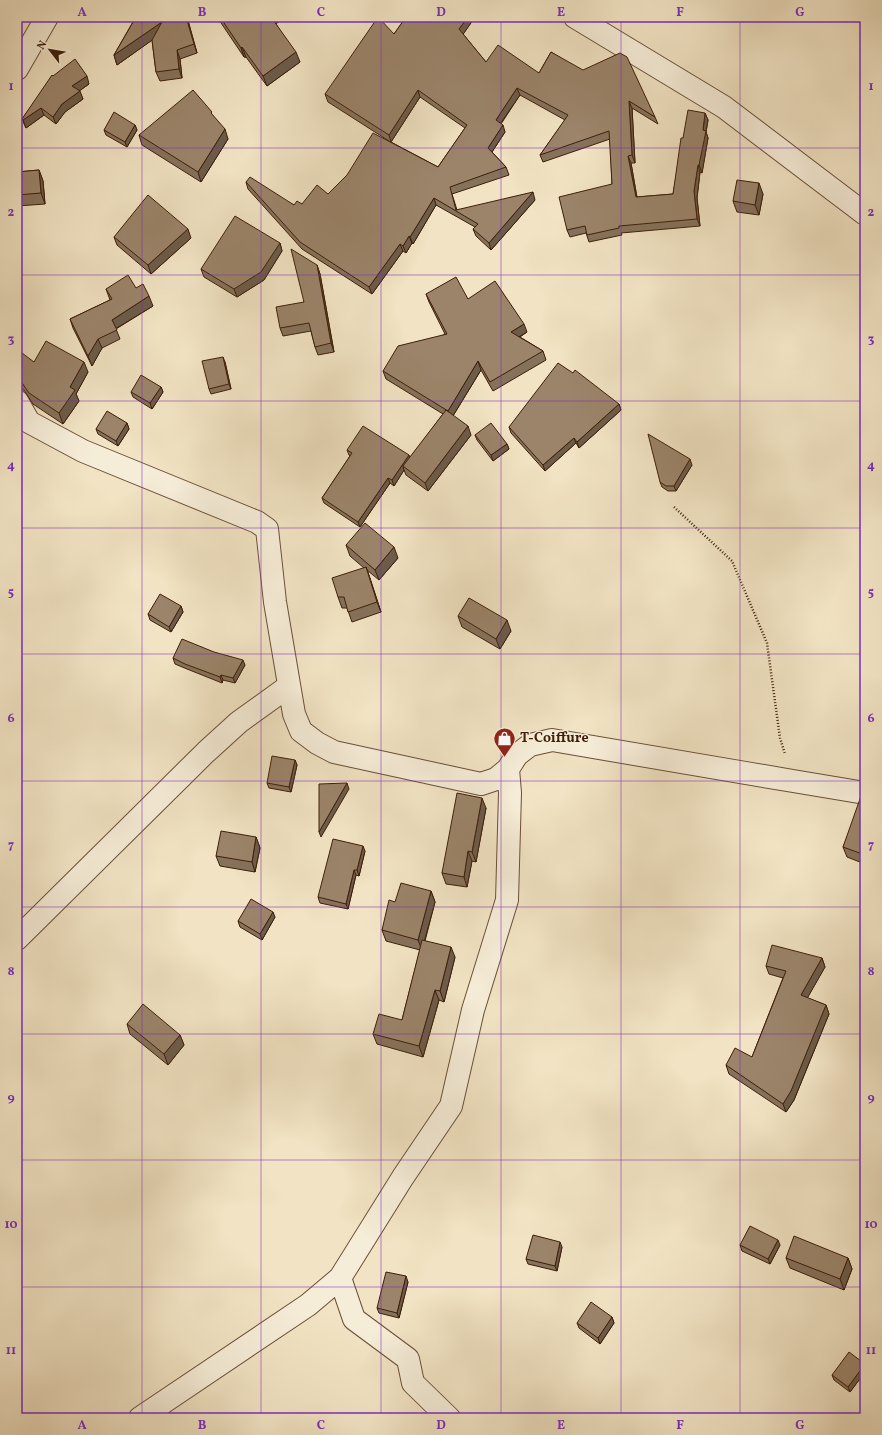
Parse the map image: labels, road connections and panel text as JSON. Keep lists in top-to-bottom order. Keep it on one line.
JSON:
{"places":{"shop":["T-Coiffure"]},"north":"top left","grid":{"columns":["A","B","C","D","E","F","G"],"rows":["1","2","3","4","5","6","7","8","9","10","11"]}}
